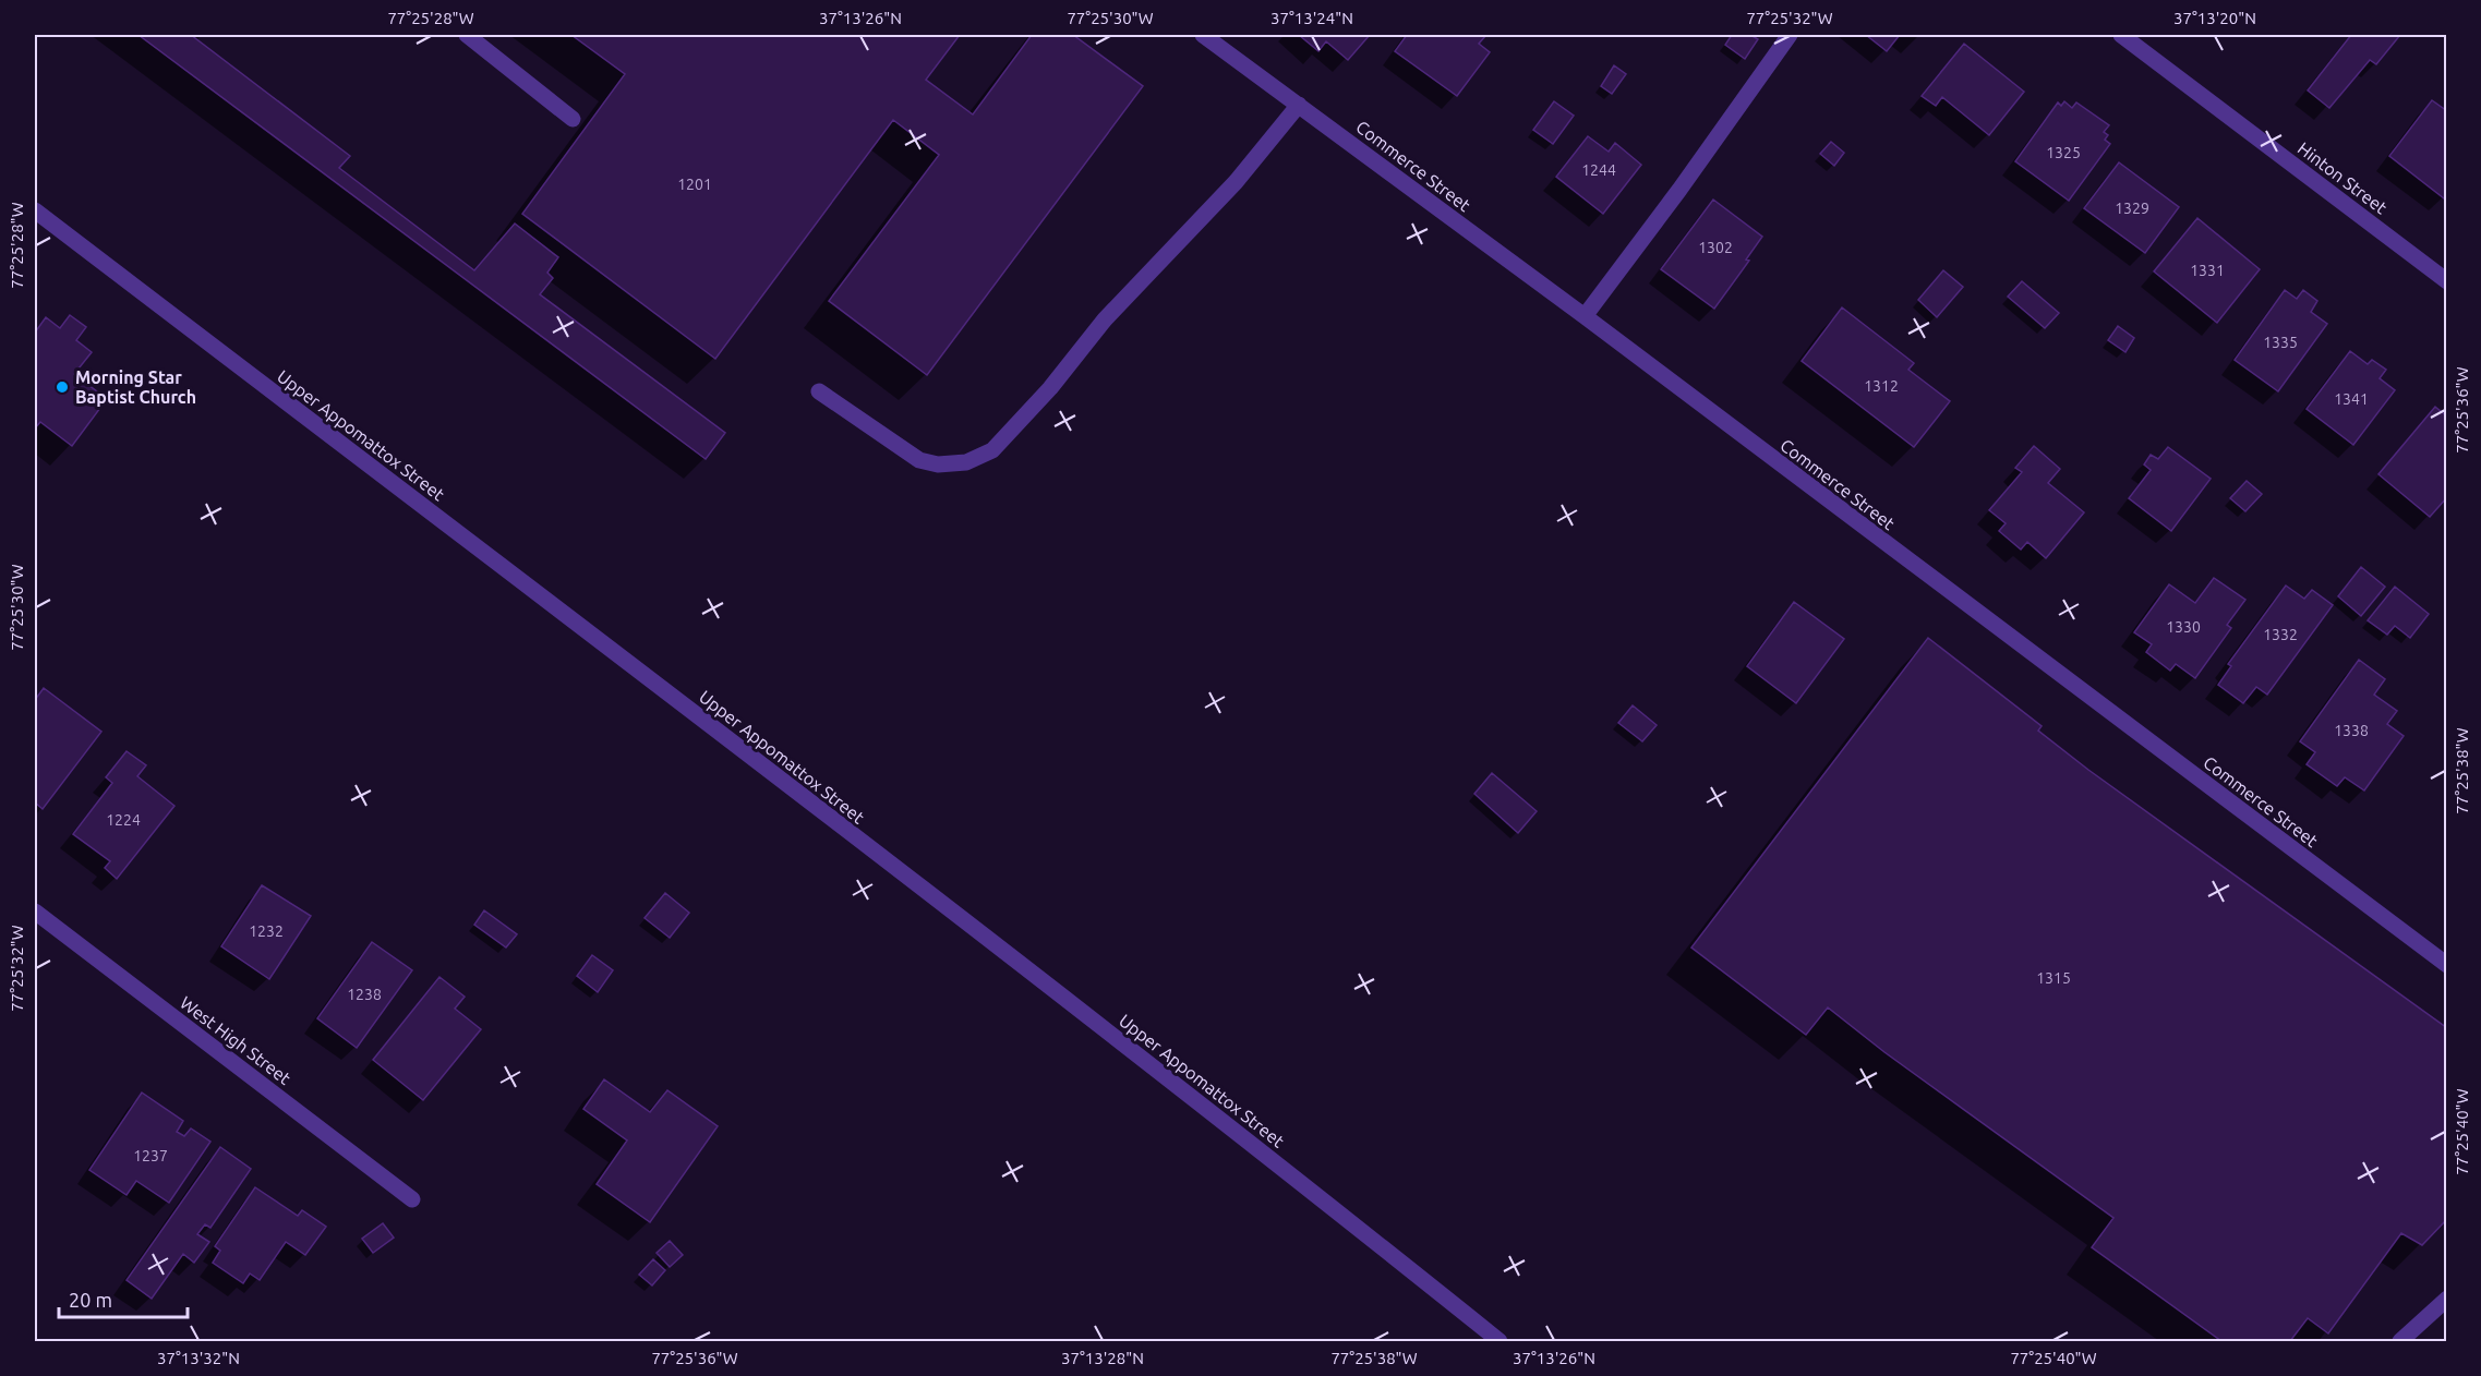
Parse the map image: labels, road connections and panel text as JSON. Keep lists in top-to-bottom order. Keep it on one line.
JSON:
{"streets":{"street":["Commerce Street","Hinton Street","Upper Appomattox Street","West High Street"]},"places":["Morning Star Baptist Church"],"house_numbers":["1325","1244","1201","1329","1302","1331","1335","1312","1341","1330","1332","1338","1224","1232","1315","1238","1237"],"scale_bar":"20 m","coordinates":["77°25'28\"W","37°13'26\"N","77°25'30\"W","37°13'24\"N","77°25'32\"W","37°13'20\"N","77°25'36\"W","77°25'38\"W","77°25'40\"W","37°13'32\"N","37°13'28\"N"]}
